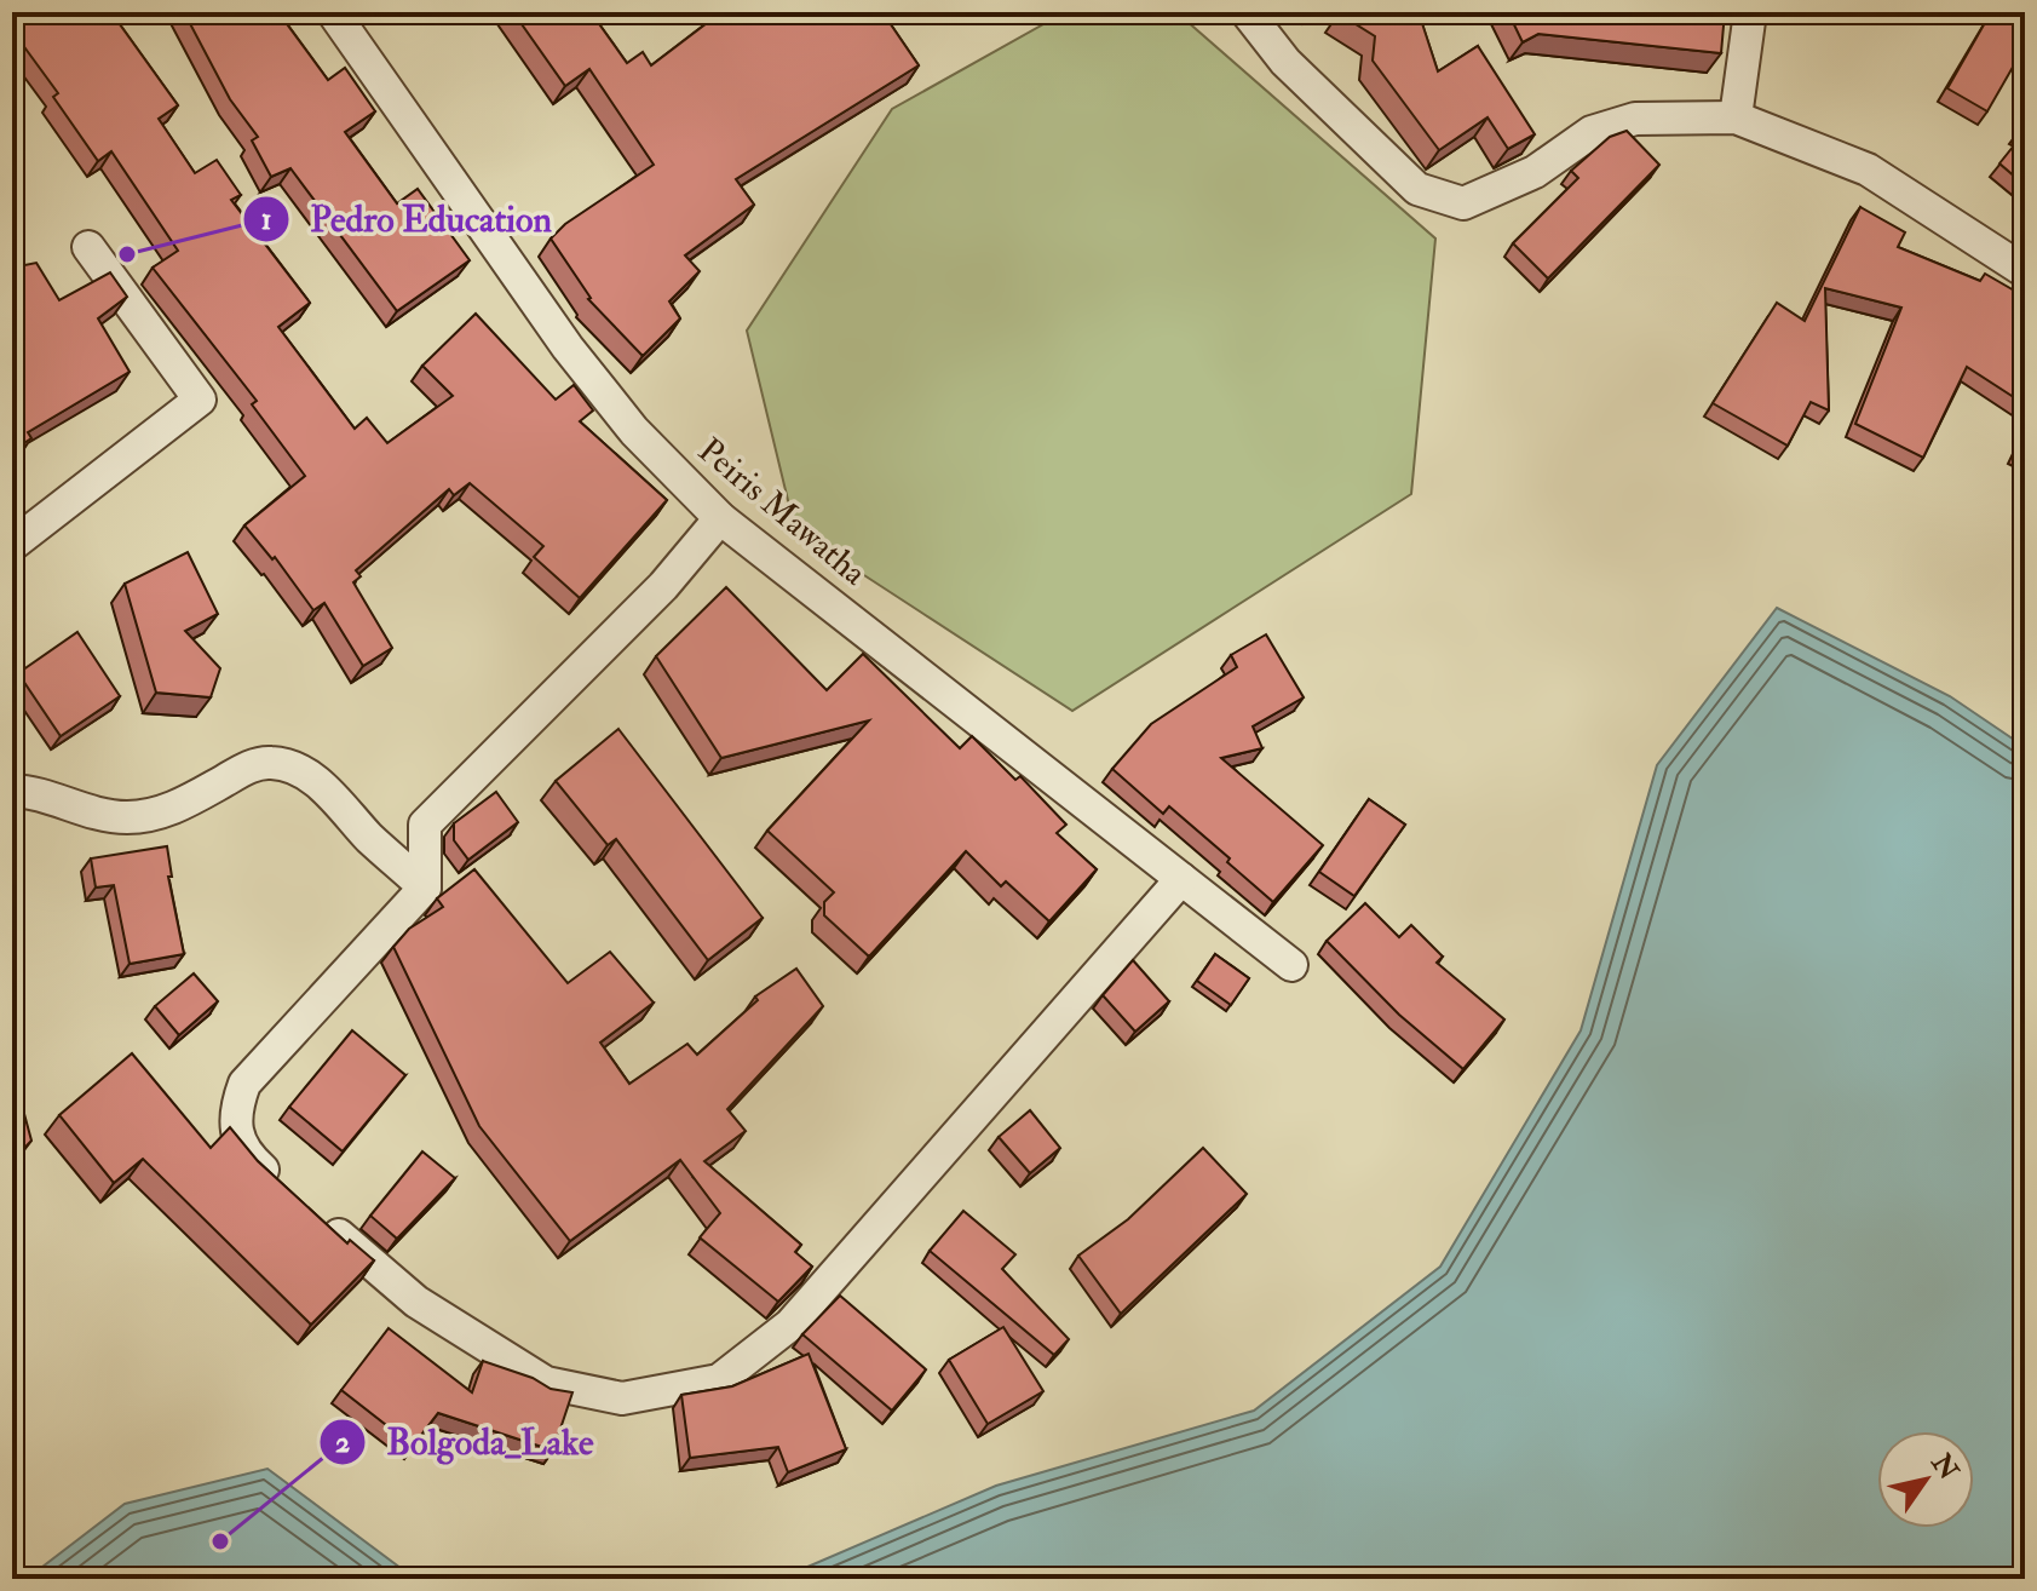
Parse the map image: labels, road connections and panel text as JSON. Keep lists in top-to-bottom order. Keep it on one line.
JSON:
{"streets":{"street":["Peiris Mawatha"]},"places":["Pedro Education","Bolgoda_Lake"],"north":"top right"}
